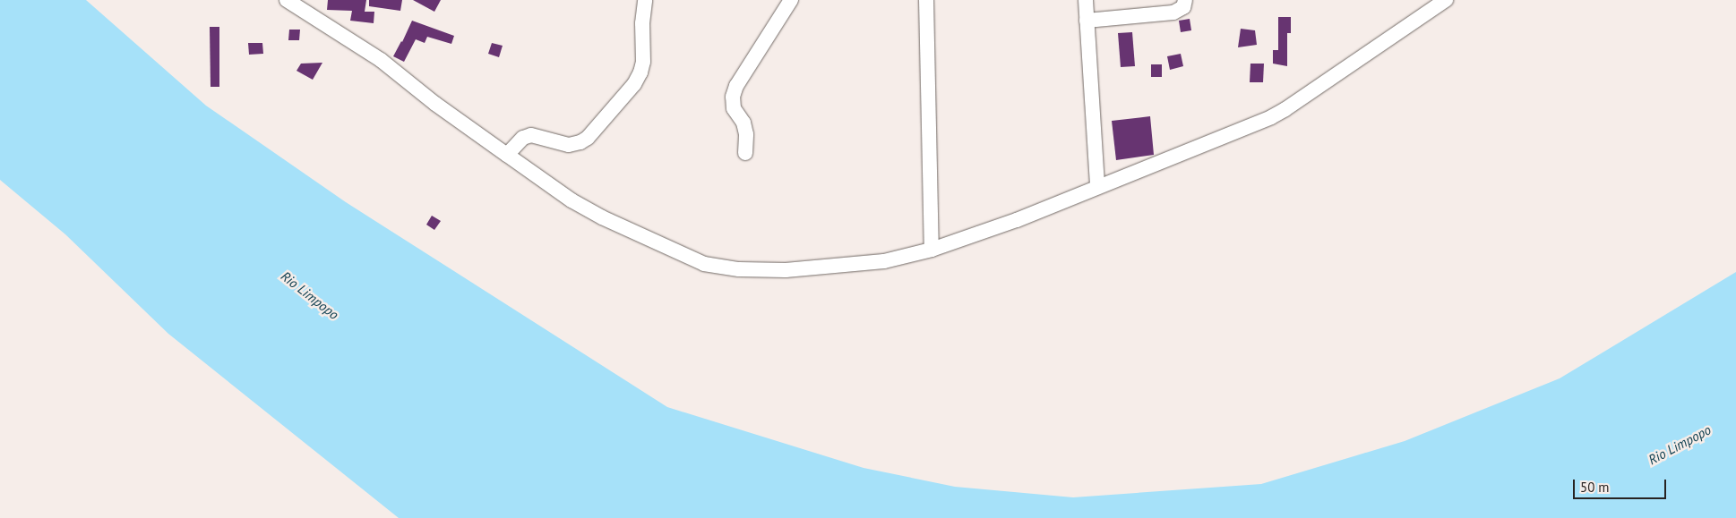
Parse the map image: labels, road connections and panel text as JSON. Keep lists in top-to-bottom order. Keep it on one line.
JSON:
{"water":["Rio Limpopo"],"scale_bar":"50 m"}
